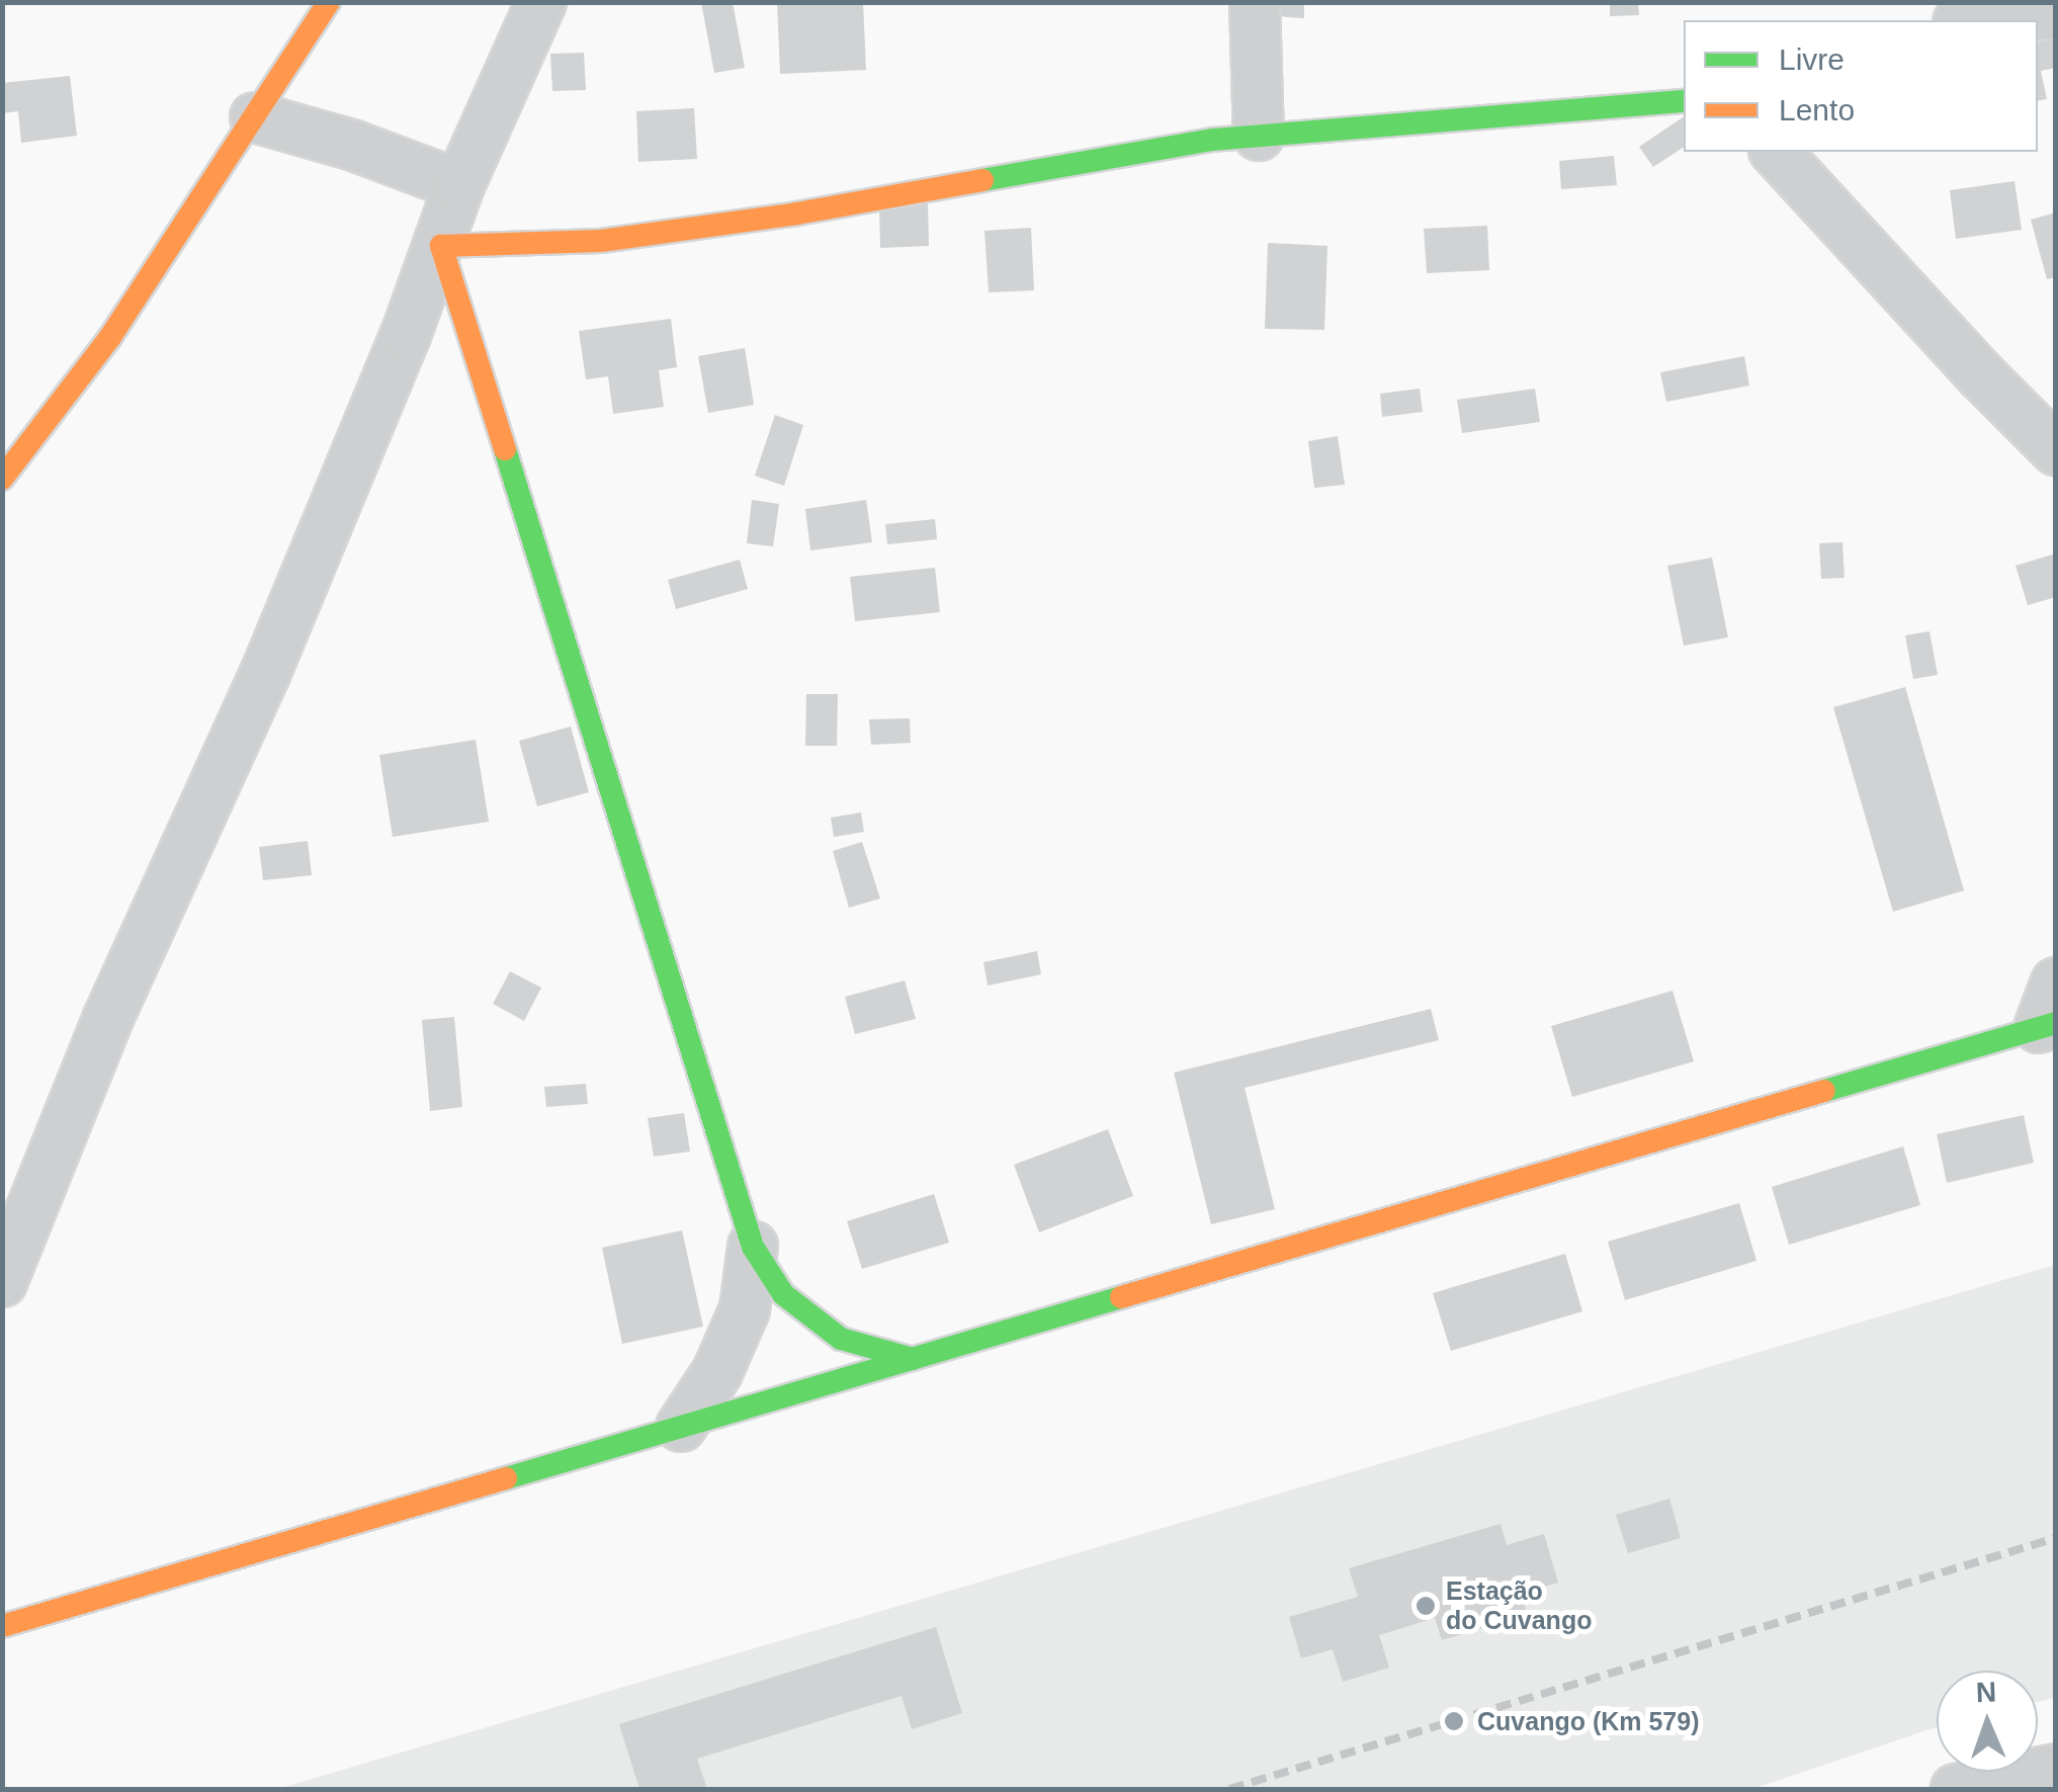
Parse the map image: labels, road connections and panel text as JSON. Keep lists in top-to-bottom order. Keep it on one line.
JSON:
{"places":["Estação do Cuvango","Cuvango (Km 579)"],"legend":["Livre","Lento"],"north":"top"}
